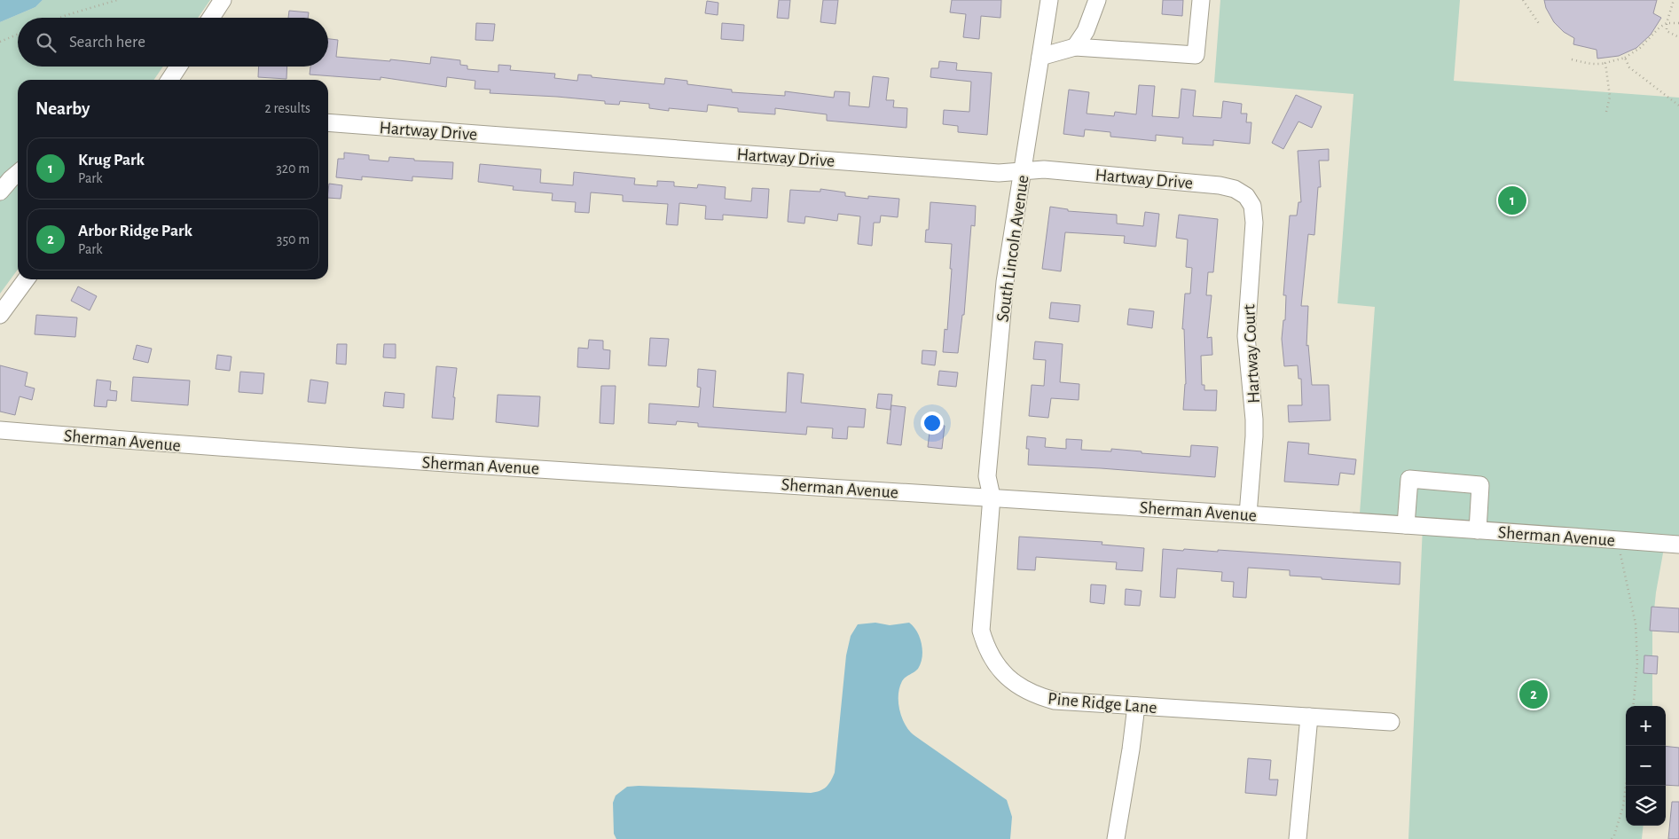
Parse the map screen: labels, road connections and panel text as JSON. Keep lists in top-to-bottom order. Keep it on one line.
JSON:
{"streets":{"street":["Hartway Drive","South Lincoln Avenue","Hartway Court","Sherman Avenue","Pine Ridge Lane"]},"crossings":[["Hartway Drive","South Lincoln Avenue"],["Hartway Drive","Hartway Court"],["South Lincoln Avenue","Sherman Avenue"],["South Lincoln Avenue","Pine Ridge Lane"],["Hartway Court","Sherman Avenue"],["Sherman Avenue","Pine Ridge Lane"]],"page":{"search":"Search here","heading":["Nearby","2 results"],"list":[{"mark":"1","name":"Krug Park","note":"Park","value":"320 m"},{"mark":"2","name":"Arbor Ridge Park","note":"Park","value":"350 m"}],"pins":["1","2"],"map_buttons":["+","−"]}}
